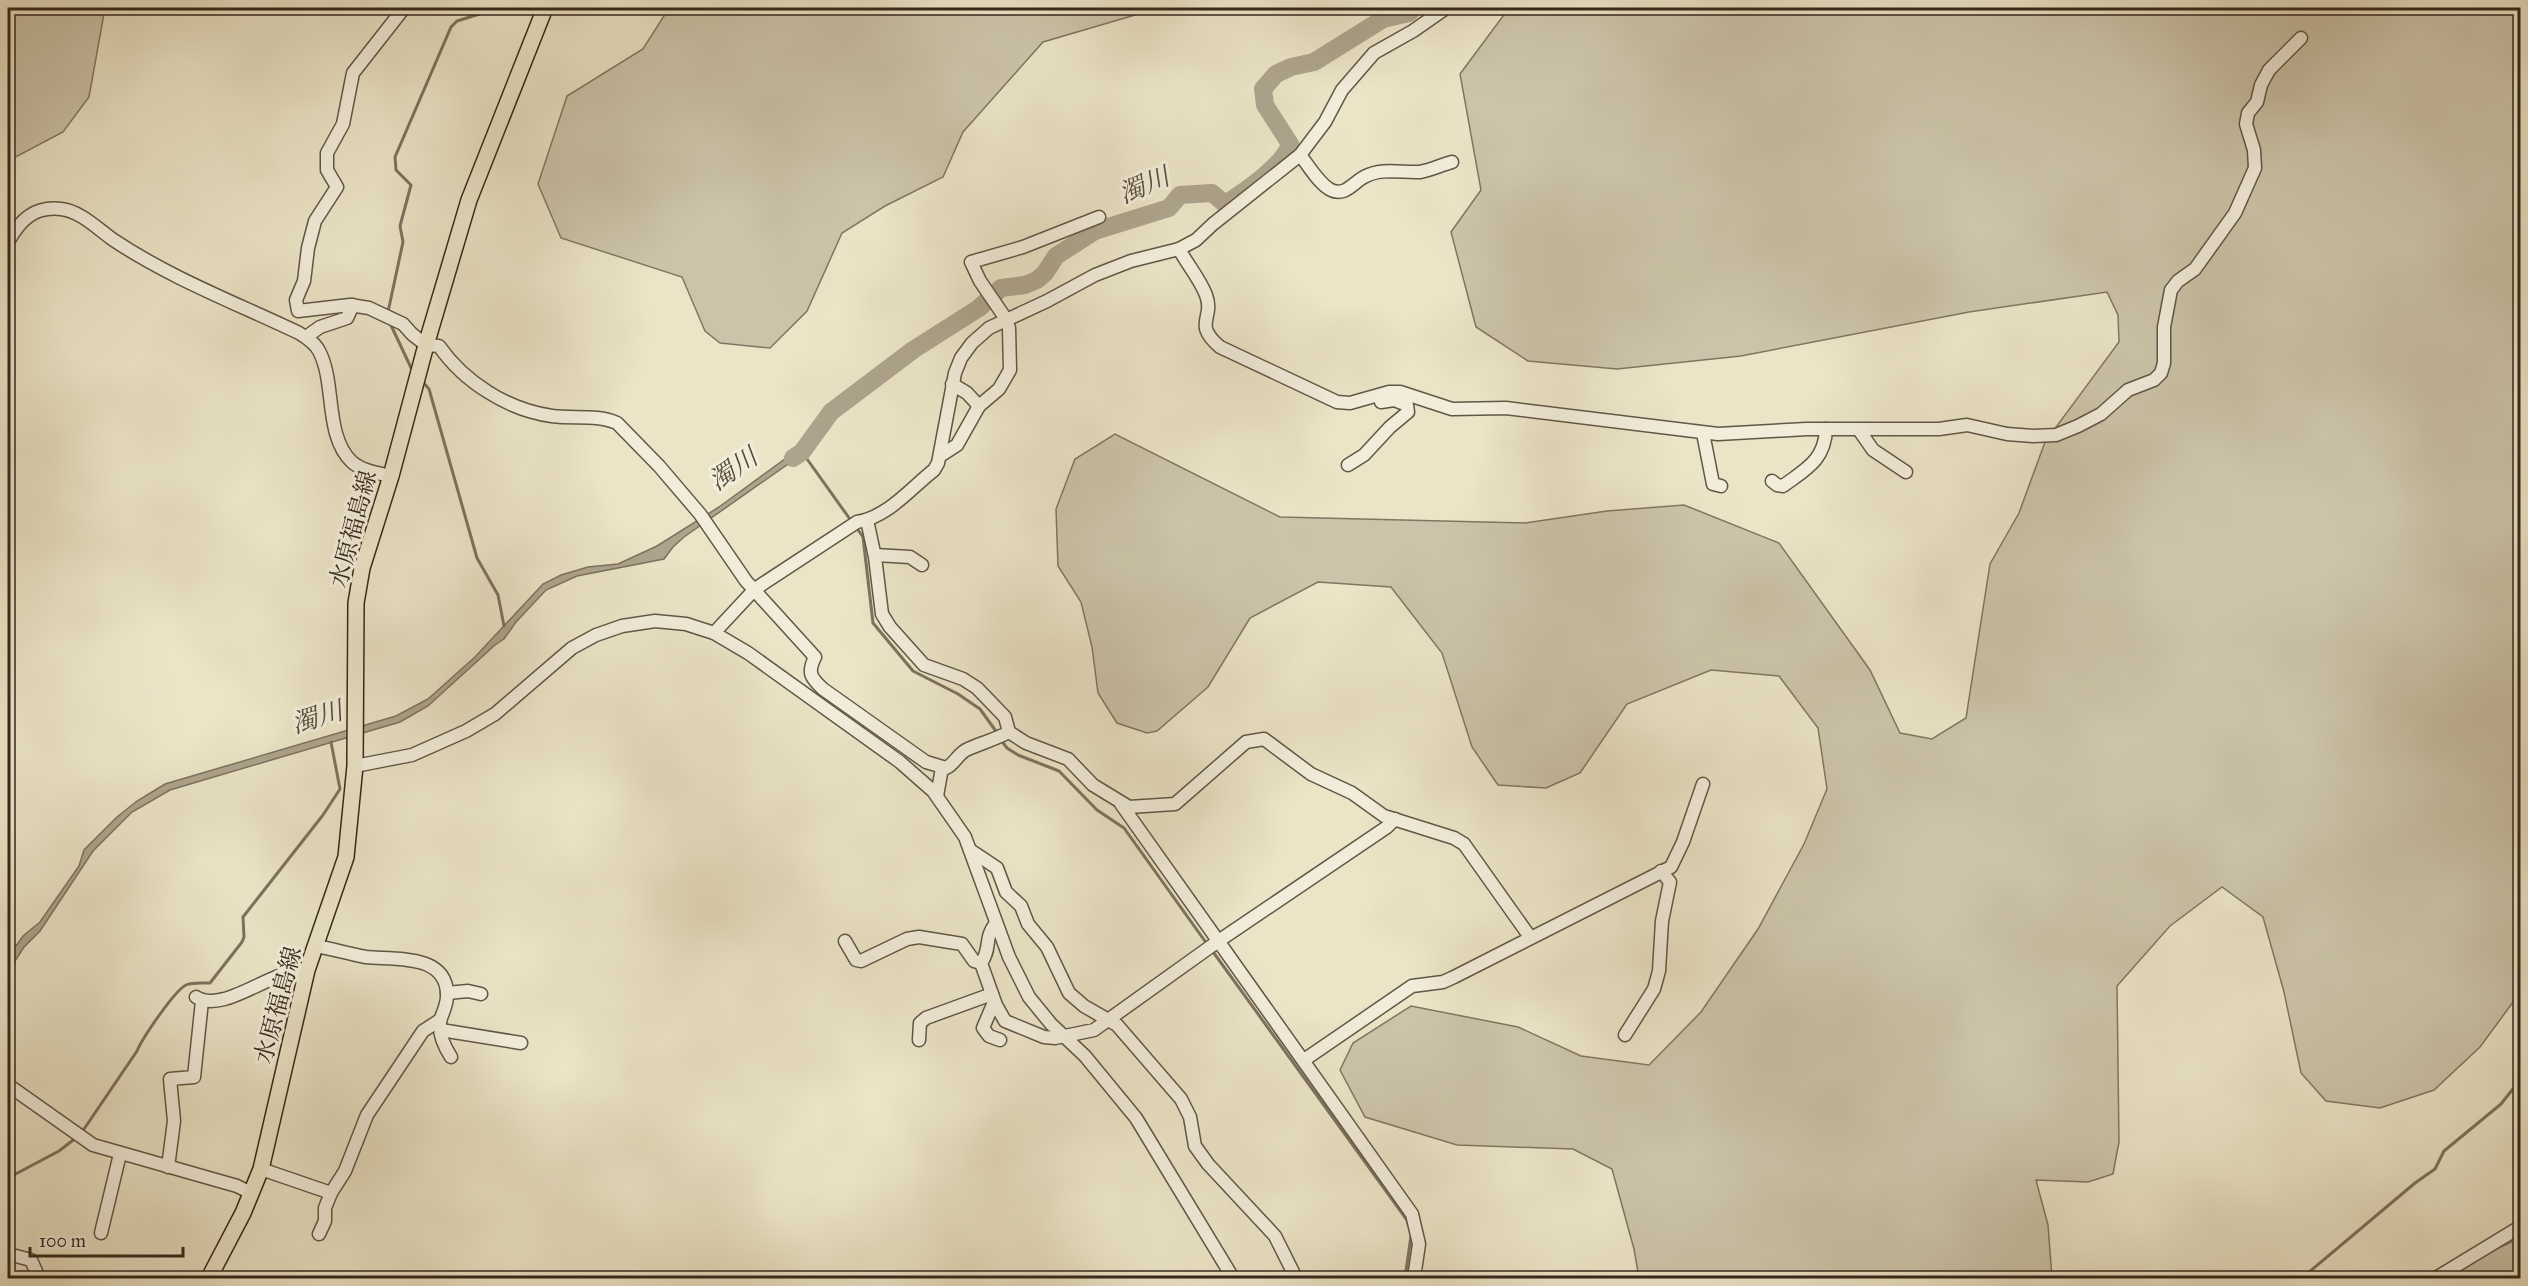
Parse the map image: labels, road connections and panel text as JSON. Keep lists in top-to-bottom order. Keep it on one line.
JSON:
{"streets":{"main road":["水原福島線"]},"water":["濁川"],"scale_bar":"100 m"}
